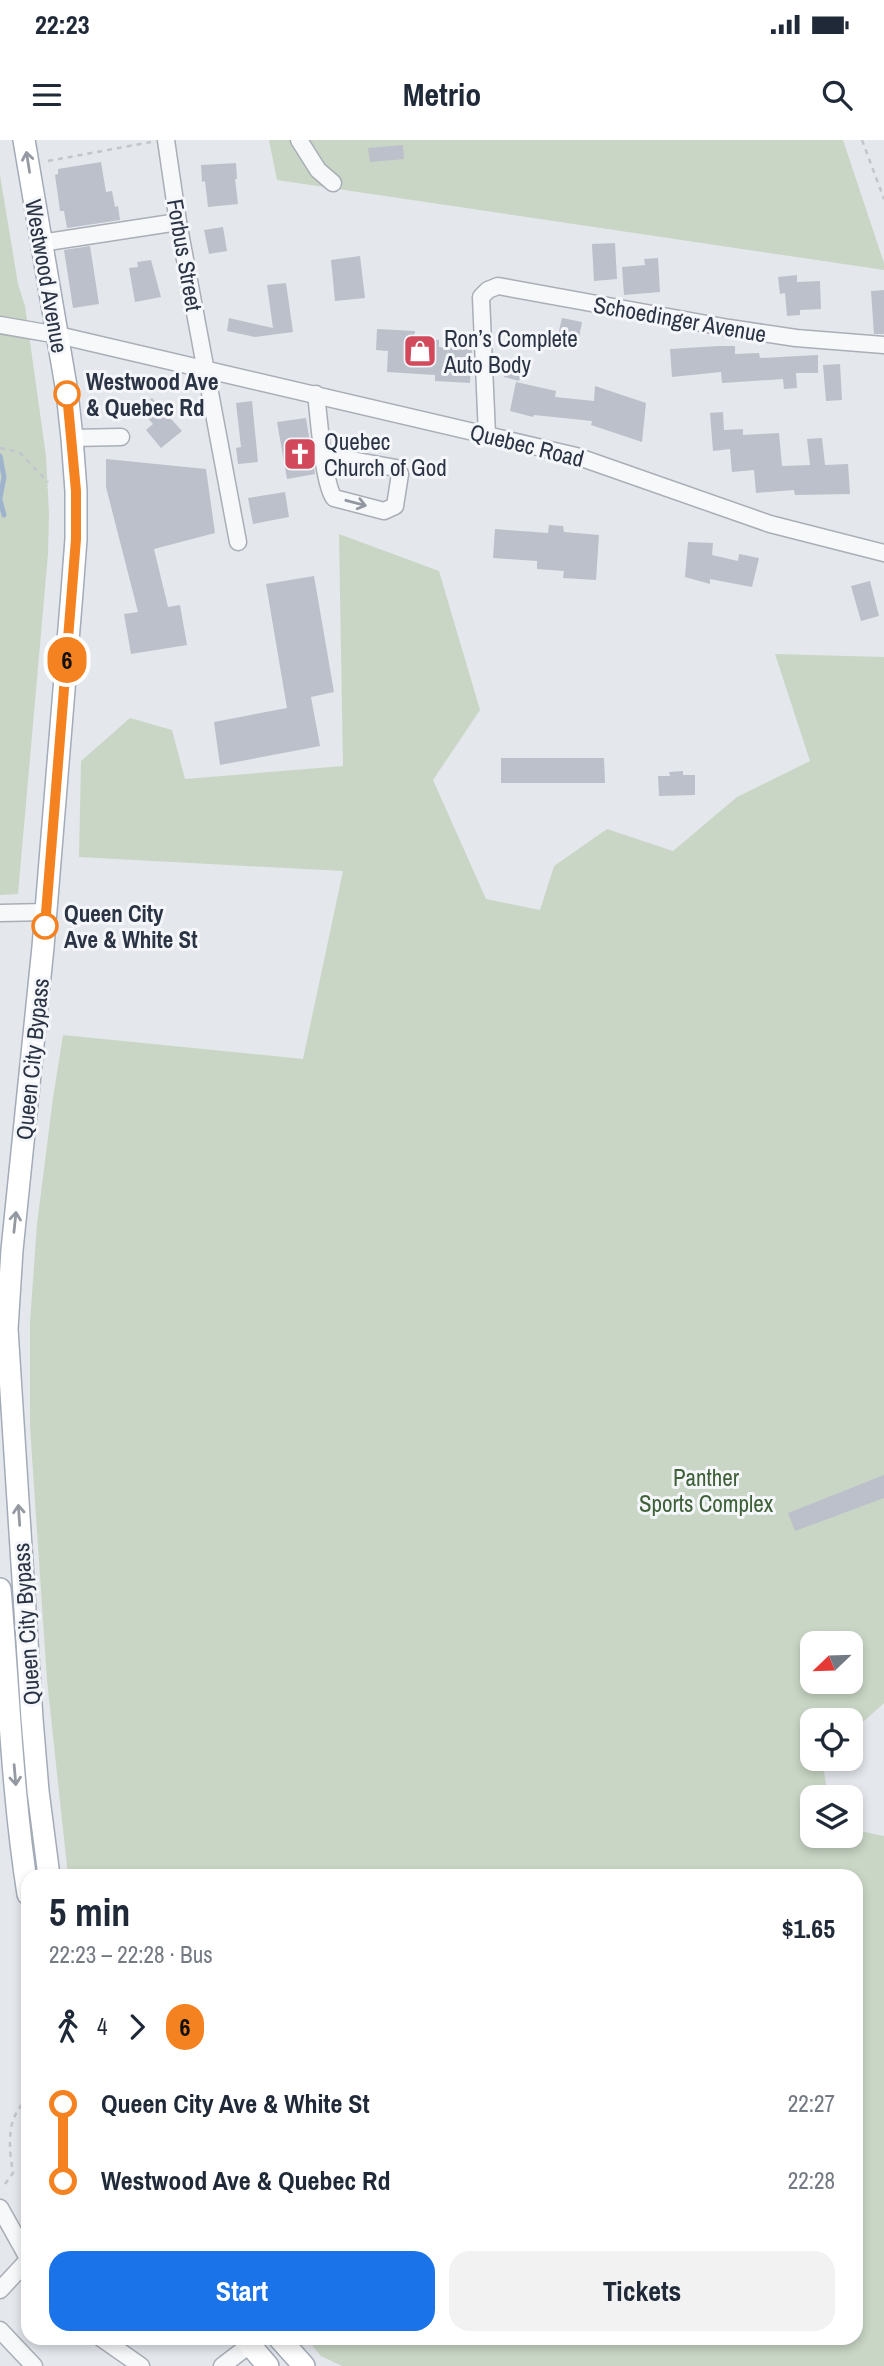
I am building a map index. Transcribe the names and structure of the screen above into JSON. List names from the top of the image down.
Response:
{
  "streets": {
    "main road": ["Westwood Avenue", "Queen City Bypass"],
    "street": ["Forbus Street", "Schoedinger Avenue", "Quebec Road"]
  },
  "crossings": [
    ["Forbus Street", "Quebec Road"],
    ["Westwood Avenue", "Quebec Road"],
    ["Westwood Avenue", "Queen City Bypass"],
    ["Schoedinger Avenue", "Quebec Road"]
  ],
  "parks": ["Panther Sports Complex"],
  "places": {
    "shop": ["Ron’s Complete Auto Body"],
    "other": ["Westwood Ave & Quebec Rd", "Queen City Ave & White St"],
    "church": ["Quebec Church of God"]
  },
  "lines": ["bus line 6"],
  "north": "bottom left",
  "page": {
    "status": "22:23",
    "header": "Metrio",
    "on_map": "6",
    "heading": ["5 min", "22:23 – 22:28 · Bus", "$1.65"],
    "legs": ["4", "6"],
    "list": [
      {
        "name": "Queen City Ave & White St",
        "value": "22:27"
      },
      {
        "name": "Westwood Ave & Quebec Rd",
        "value": "22:28"
      }
    ],
    "buttons": ["Start", "Tickets"]
  }
}
